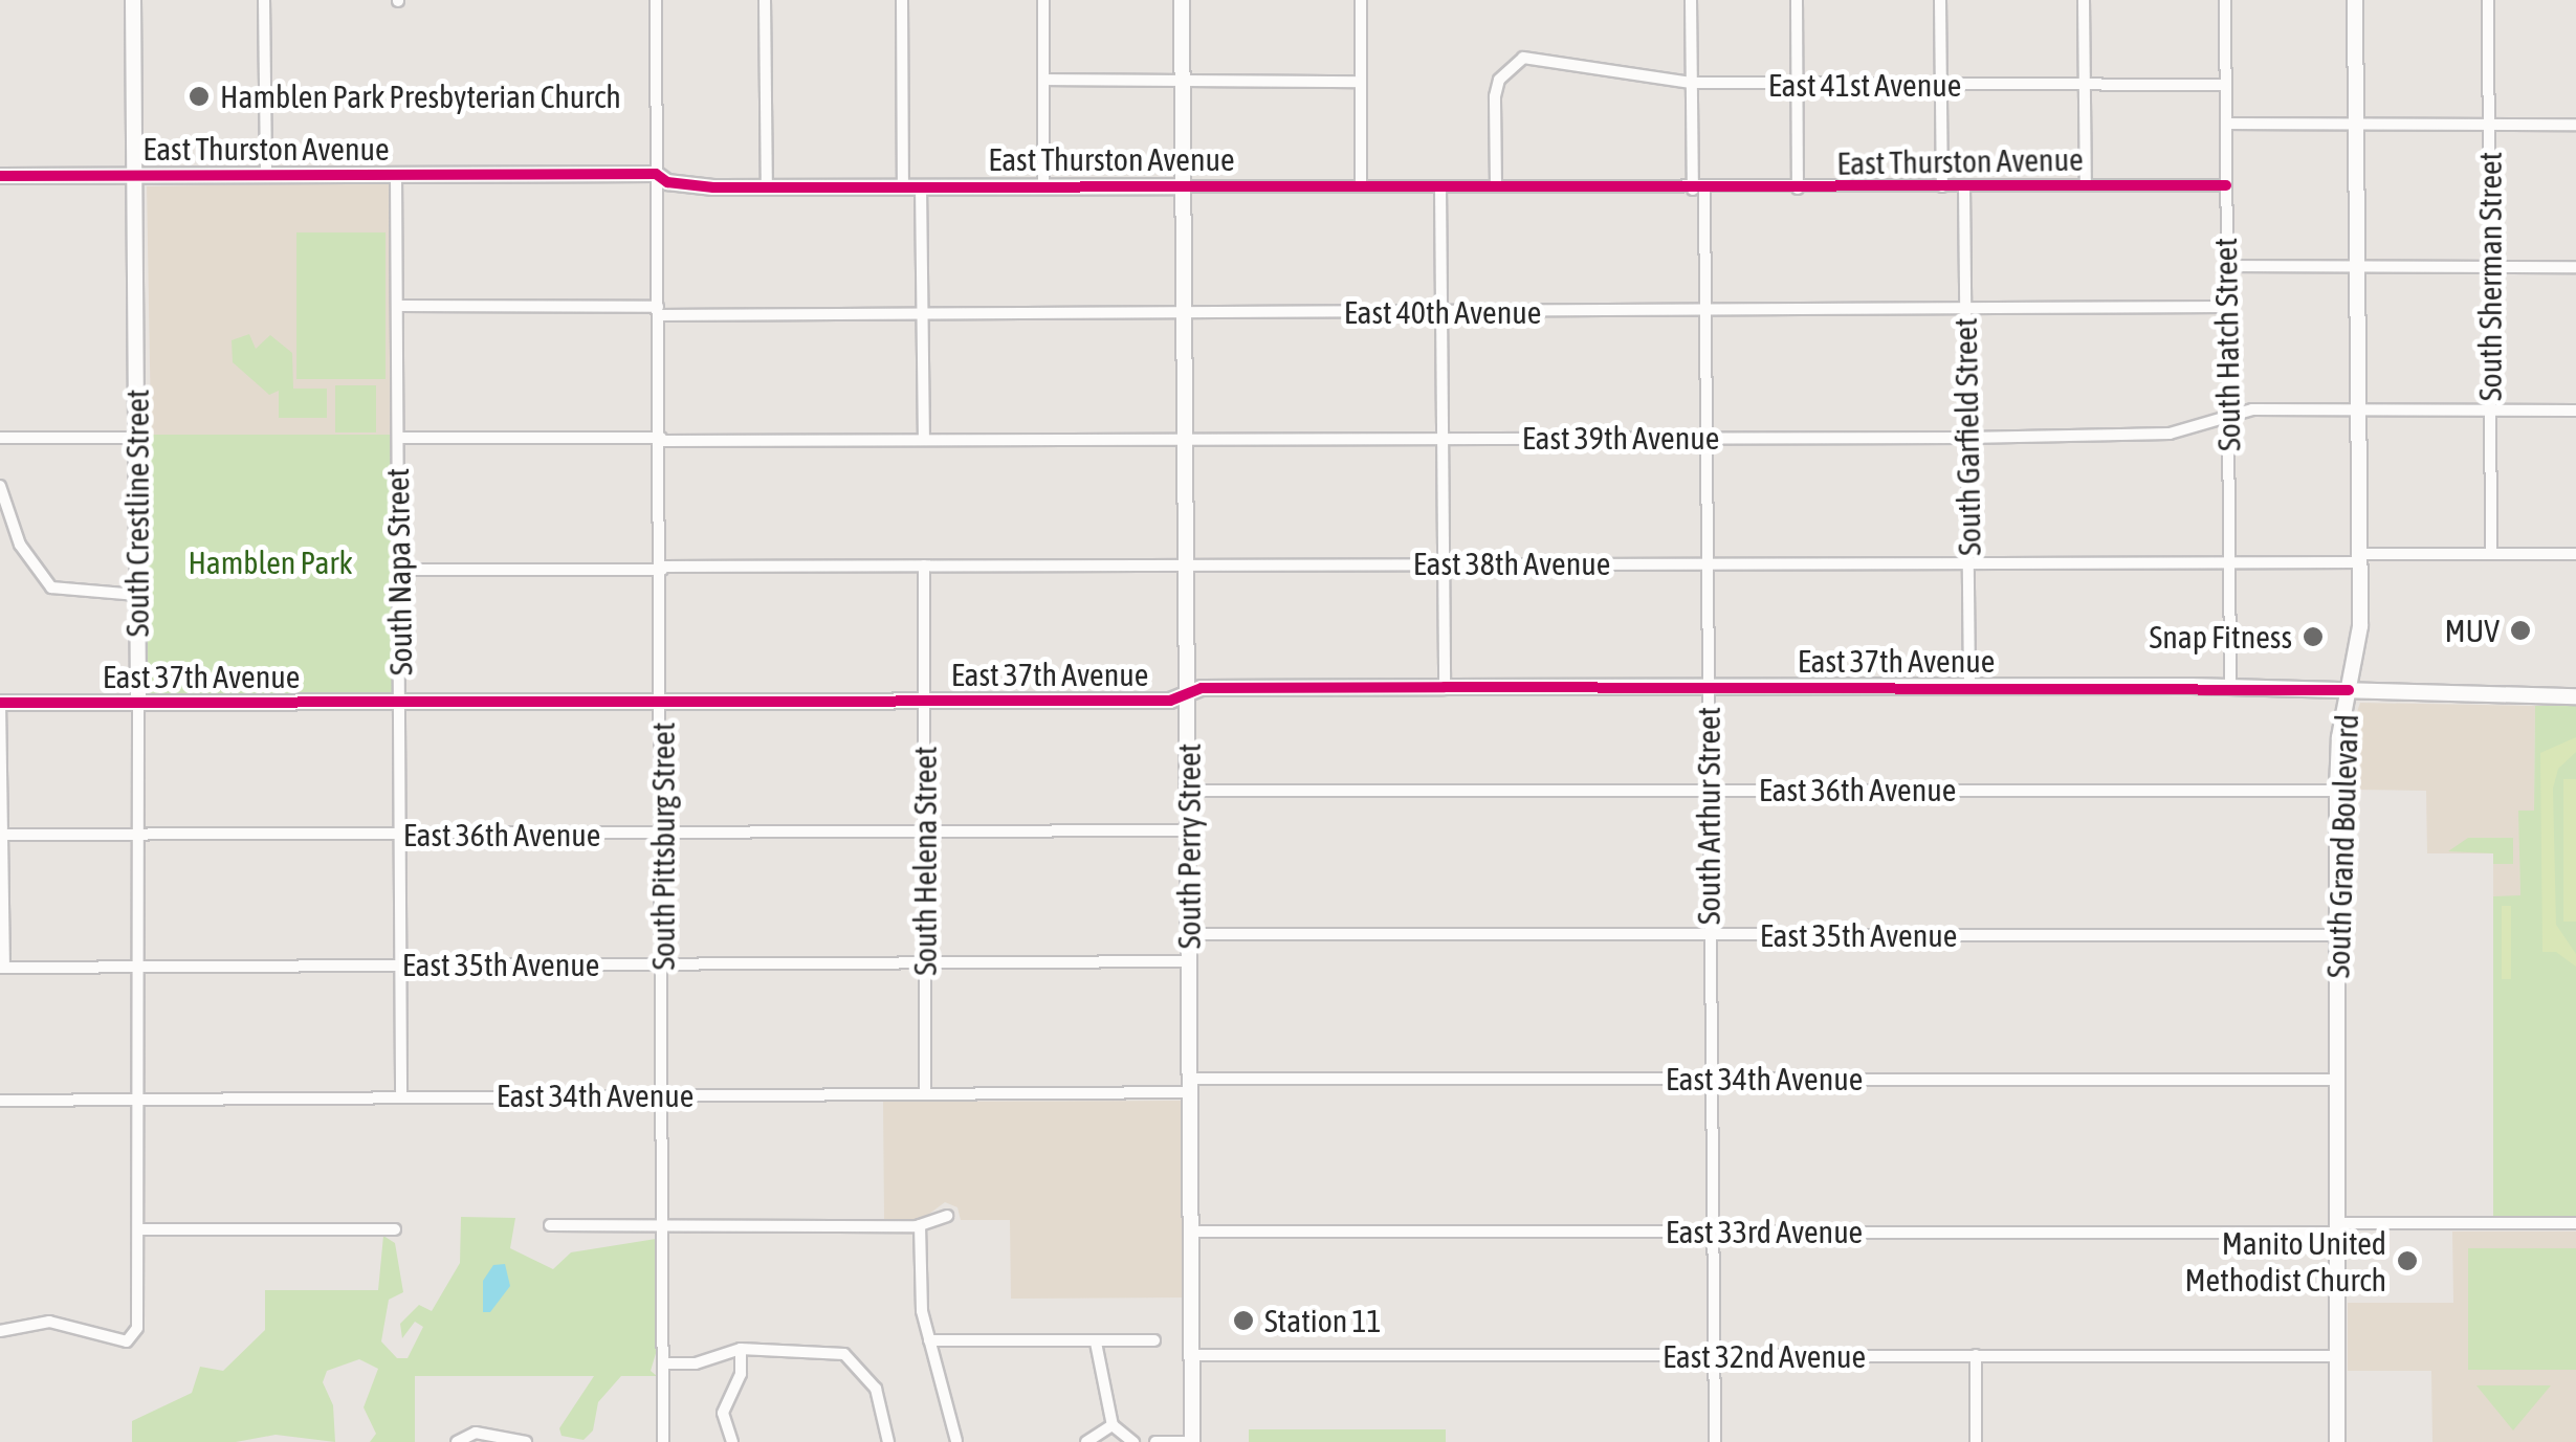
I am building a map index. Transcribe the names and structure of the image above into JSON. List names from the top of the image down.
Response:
{
  "streets": {
    "street": [
      "East 41st Avenue",
      "East Thurston Avenue",
      "South Sherman Street",
      "East 40th Avenue",
      "South Hatch Street",
      "South Garfield Street",
      "East 39th Avenue",
      "South Crestline Street",
      "East 38th Avenue",
      "South Napa Street",
      "East 37th Avenue",
      "East 36th Avenue",
      "South Arthur Street",
      "South Pittsburg Street",
      "South Perry Street",
      "South Grand Boulevard",
      "South Helena Street",
      "East 35th Avenue",
      "East 34th Avenue",
      "East 33rd Avenue",
      "East 32nd Avenue"
    ]
  },
  "crossings": [
    ["East 41st Avenue", "East Thurston Avenue"],
    ["East 41st Avenue", "South Hatch Street"],
    ["East 41st Avenue", "South Arthur Street"],
    ["East Thurston Avenue", "South Hatch Street"],
    ["East Thurston Avenue", "South Garfield Street"],
    ["East Thurston Avenue", "South Crestline Street"],
    ["East Thurston Avenue", "South Napa Street"],
    ["East Thurston Avenue", "South Arthur Street"],
    ["East Thurston Avenue", "South Pittsburg Street"],
    ["East Thurston Avenue", "South Perry Street"],
    ["South Sherman Street", "East 39th Avenue"],
    ["South Sherman Street", "East 38th Avenue"],
    ["East 40th Avenue", "South Hatch Street"],
    ["East 40th Avenue", "South Garfield Street"],
    ["East 40th Avenue", "South Napa Street"],
    ["East 40th Avenue", "South Arthur Street"],
    ["East 40th Avenue", "South Pittsburg Street"],
    ["East 40th Avenue", "South Perry Street"],
    ["South Hatch Street", "East 39th Avenue"],
    ["South Hatch Street", "East 38th Avenue"],
    ["South Hatch Street", "East 37th Avenue"],
    ["South Garfield Street", "East 39th Avenue"],
    ["South Garfield Street", "East 38th Avenue"],
    ["South Garfield Street", "East 37th Avenue"],
    ["East 39th Avenue", "South Napa Street"],
    ["East 39th Avenue", "South Arthur Street"],
    ["East 39th Avenue", "South Pittsburg Street"],
    ["East 39th Avenue", "South Perry Street"],
    ["East 39th Avenue", "South Grand Boulevard"],
    ["South Crestline Street", "East 37th Avenue"],
    ["South Crestline Street", "East 36th Avenue"],
    ["South Crestline Street", "East 35th Avenue"],
    ["South Crestline Street", "East 34th Avenue"],
    ["East 38th Avenue", "South Napa Street"],
    ["East 38th Avenue", "South Arthur Street"],
    ["East 38th Avenue", "South Pittsburg Street"],
    ["East 38th Avenue", "South Perry Street"],
    ["East 38th Avenue", "South Grand Boulevard"],
    ["East 38th Avenue", "South Helena Street"],
    ["South Napa Street", "East 37th Avenue"],
    ["South Napa Street", "East 36th Avenue"],
    ["South Napa Street", "East 35th Avenue"],
    ["South Napa Street", "East 34th Avenue"],
    ["East 37th Avenue", "South Arthur Street"],
    ["East 37th Avenue", "South Pittsburg Street"],
    ["East 37th Avenue", "South Perry Street"],
    ["East 37th Avenue", "South Grand Boulevard"],
    ["East 37th Avenue", "South Helena Street"],
    ["East 36th Avenue", "South Arthur Street"],
    ["East 36th Avenue", "South Pittsburg Street"],
    ["East 36th Avenue", "South Perry Street"],
    ["East 36th Avenue", "South Grand Boulevard"],
    ["East 36th Avenue", "South Helena Street"],
    ["South Arthur Street", "East 35th Avenue"],
    ["South Arthur Street", "East 34th Avenue"],
    ["South Arthur Street", "East 33rd Avenue"],
    ["South Arthur Street", "East 32nd Avenue"],
    ["South Pittsburg Street", "East 35th Avenue"],
    ["South Pittsburg Street", "East 34th Avenue"],
    ["South Perry Street", "East 35th Avenue"],
    ["South Perry Street", "East 34th Avenue"],
    ["South Perry Street", "East 33rd Avenue"],
    ["South Perry Street", "East 32nd Avenue"],
    ["South Grand Boulevard", "East 35th Avenue"],
    ["South Grand Boulevard", "East 34th Avenue"],
    ["South Grand Boulevard", "East 33rd Avenue"],
    ["South Grand Boulevard", "East 32nd Avenue"],
    ["South Helena Street", "East 35th Avenue"],
    ["South Helena Street", "East 34th Avenue"]
  ],
  "parks": ["Hamblen Park"],
  "places": [
    "Hamblen Park Presbyterian Church",
    "MUV",
    "Snap Fitness",
    "Manito United Methodist Church",
    "Station 11"
  ]
}
